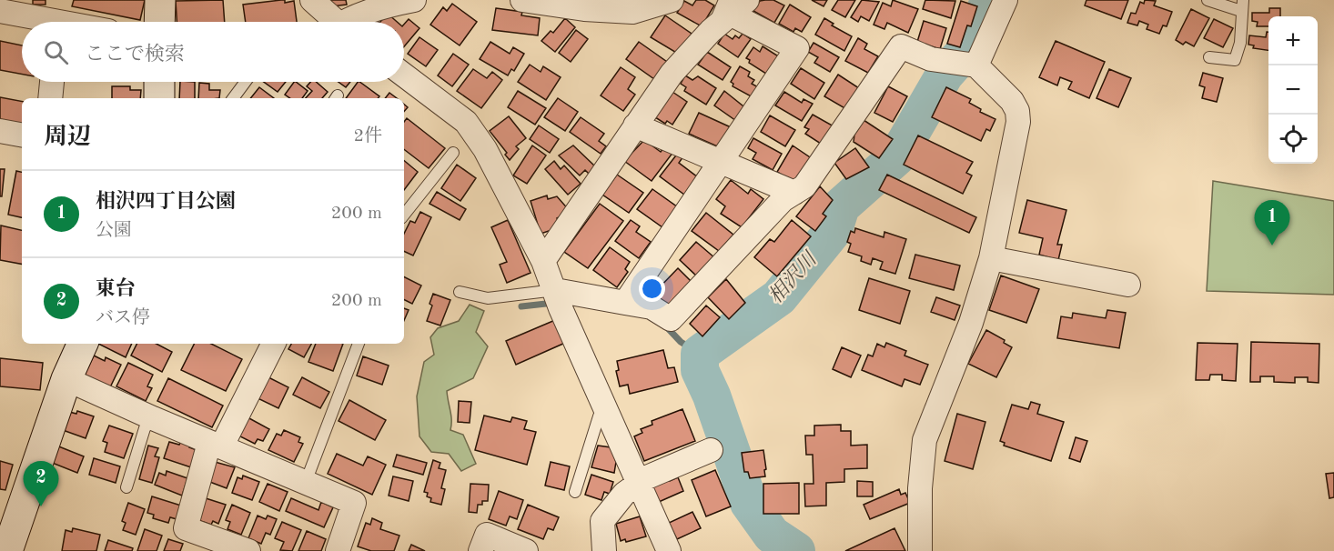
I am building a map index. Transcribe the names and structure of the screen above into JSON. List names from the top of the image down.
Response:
{
  "water": ["相沢川"],
  "page": {
    "map_buttons": ["+", "−"],
    "search": "ここで検索",
    "heading": ["周辺", "2件"],
    "list": [
      {
        "mark": "1",
        "name": "相沢四丁目公園",
        "note": "公園",
        "value": "200 m"
      },
      {
        "mark": "2",
        "name": "東台",
        "note": "バス停",
        "value": "200 m"
      }
    ],
    "pins": ["1", "2"]
  }
}
